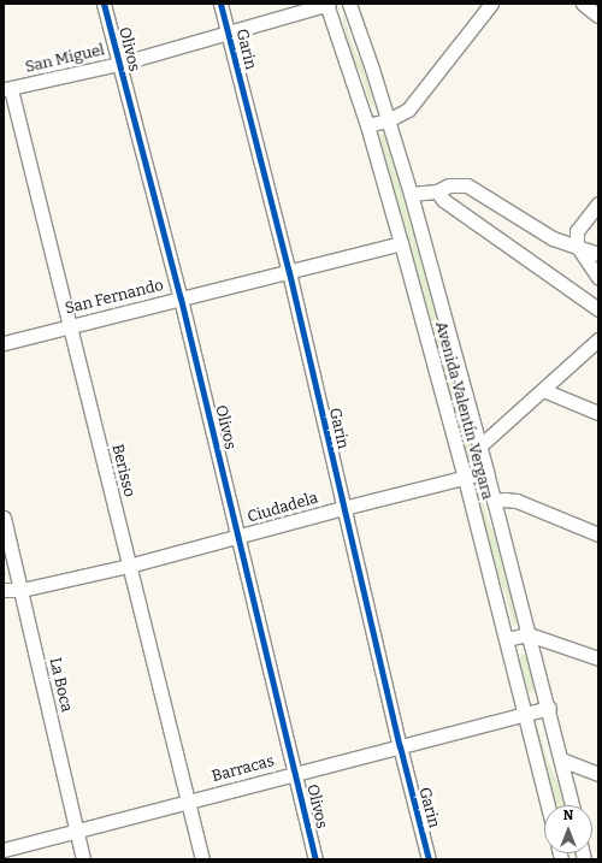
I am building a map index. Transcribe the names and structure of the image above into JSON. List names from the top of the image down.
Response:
{
  "streets": {
    "street": [
      "Olivos",
      "Garin",
      "San Miguel",
      "San Fernando",
      "Avenida Valentín Vergara",
      "Berisso",
      "Ciudadela",
      "La Boca",
      "Barracas"
    ]
  },
  "crossings": [
    ["Olivos", "San Miguel"],
    ["Olivos", "San Fernando"],
    ["Olivos", "Ciudadela"],
    ["Olivos", "Barracas"],
    ["Garin", "San Miguel"],
    ["Garin", "San Fernando"],
    ["Garin", "Ciudadela"],
    ["Garin", "Barracas"],
    ["San Miguel", "Avenida Valentín Vergara"],
    ["San Miguel", "Berisso"],
    ["San Fernando", "Avenida Valentín Vergara"],
    ["San Fernando", "Berisso"],
    ["Avenida Valentín Vergara", "Ciudadela"],
    ["Avenida Valentín Vergara", "Barracas"],
    ["Berisso", "Ciudadela"],
    ["Berisso", "Barracas"],
    ["Ciudadela", "La Boca"],
    ["La Boca", "Barracas"]
  ],
  "north": "top"
}
